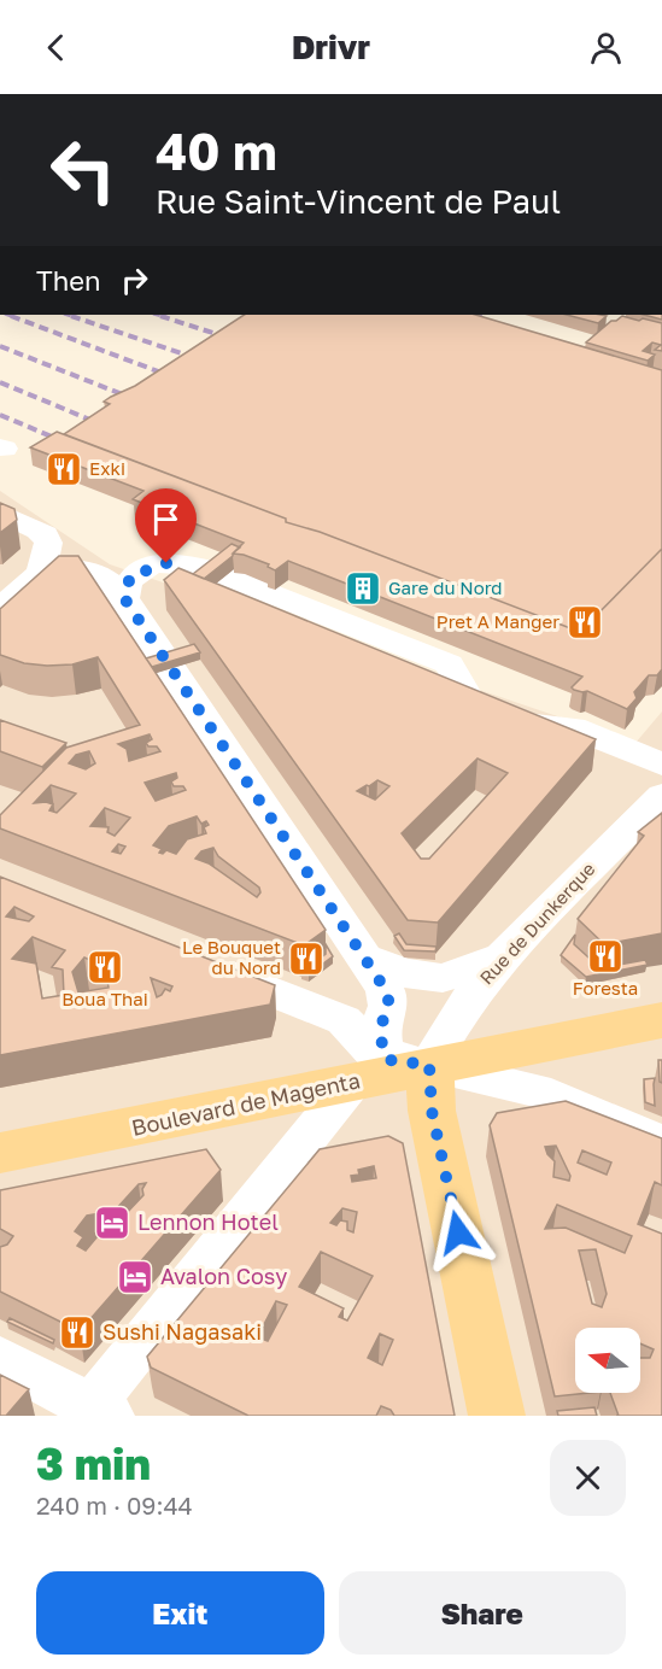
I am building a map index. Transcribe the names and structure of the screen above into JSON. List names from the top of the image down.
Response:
{
  "streets": {
    "main road": ["Boulevard de Magenta"],
    "street": ["Rue de Dunkerque"]
  },
  "crossings": [
    ["Rue de Dunkerque", "Boulevard de Magenta"]
  ],
  "places": {
    "restaurant": [
      "Exki",
      "Pret A Manger",
      "Foresta",
      "Le Bouquet du Nord",
      "Boua Thai",
      "Sushi Nagasaki"
    ],
    "building": ["Gare du Nord"],
    "hotel": ["Lennon Hotel", "Avalon Cosy"]
  },
  "north": "left",
  "page": {
    "header": "Drivr",
    "turn": ["40 m", "Rue Saint-Vincent de Paul"],
    "then": "Then",
    "heading": ["3 min", "240 m · 09:44"],
    "buttons": ["Exit", "Share"]
  }
}
